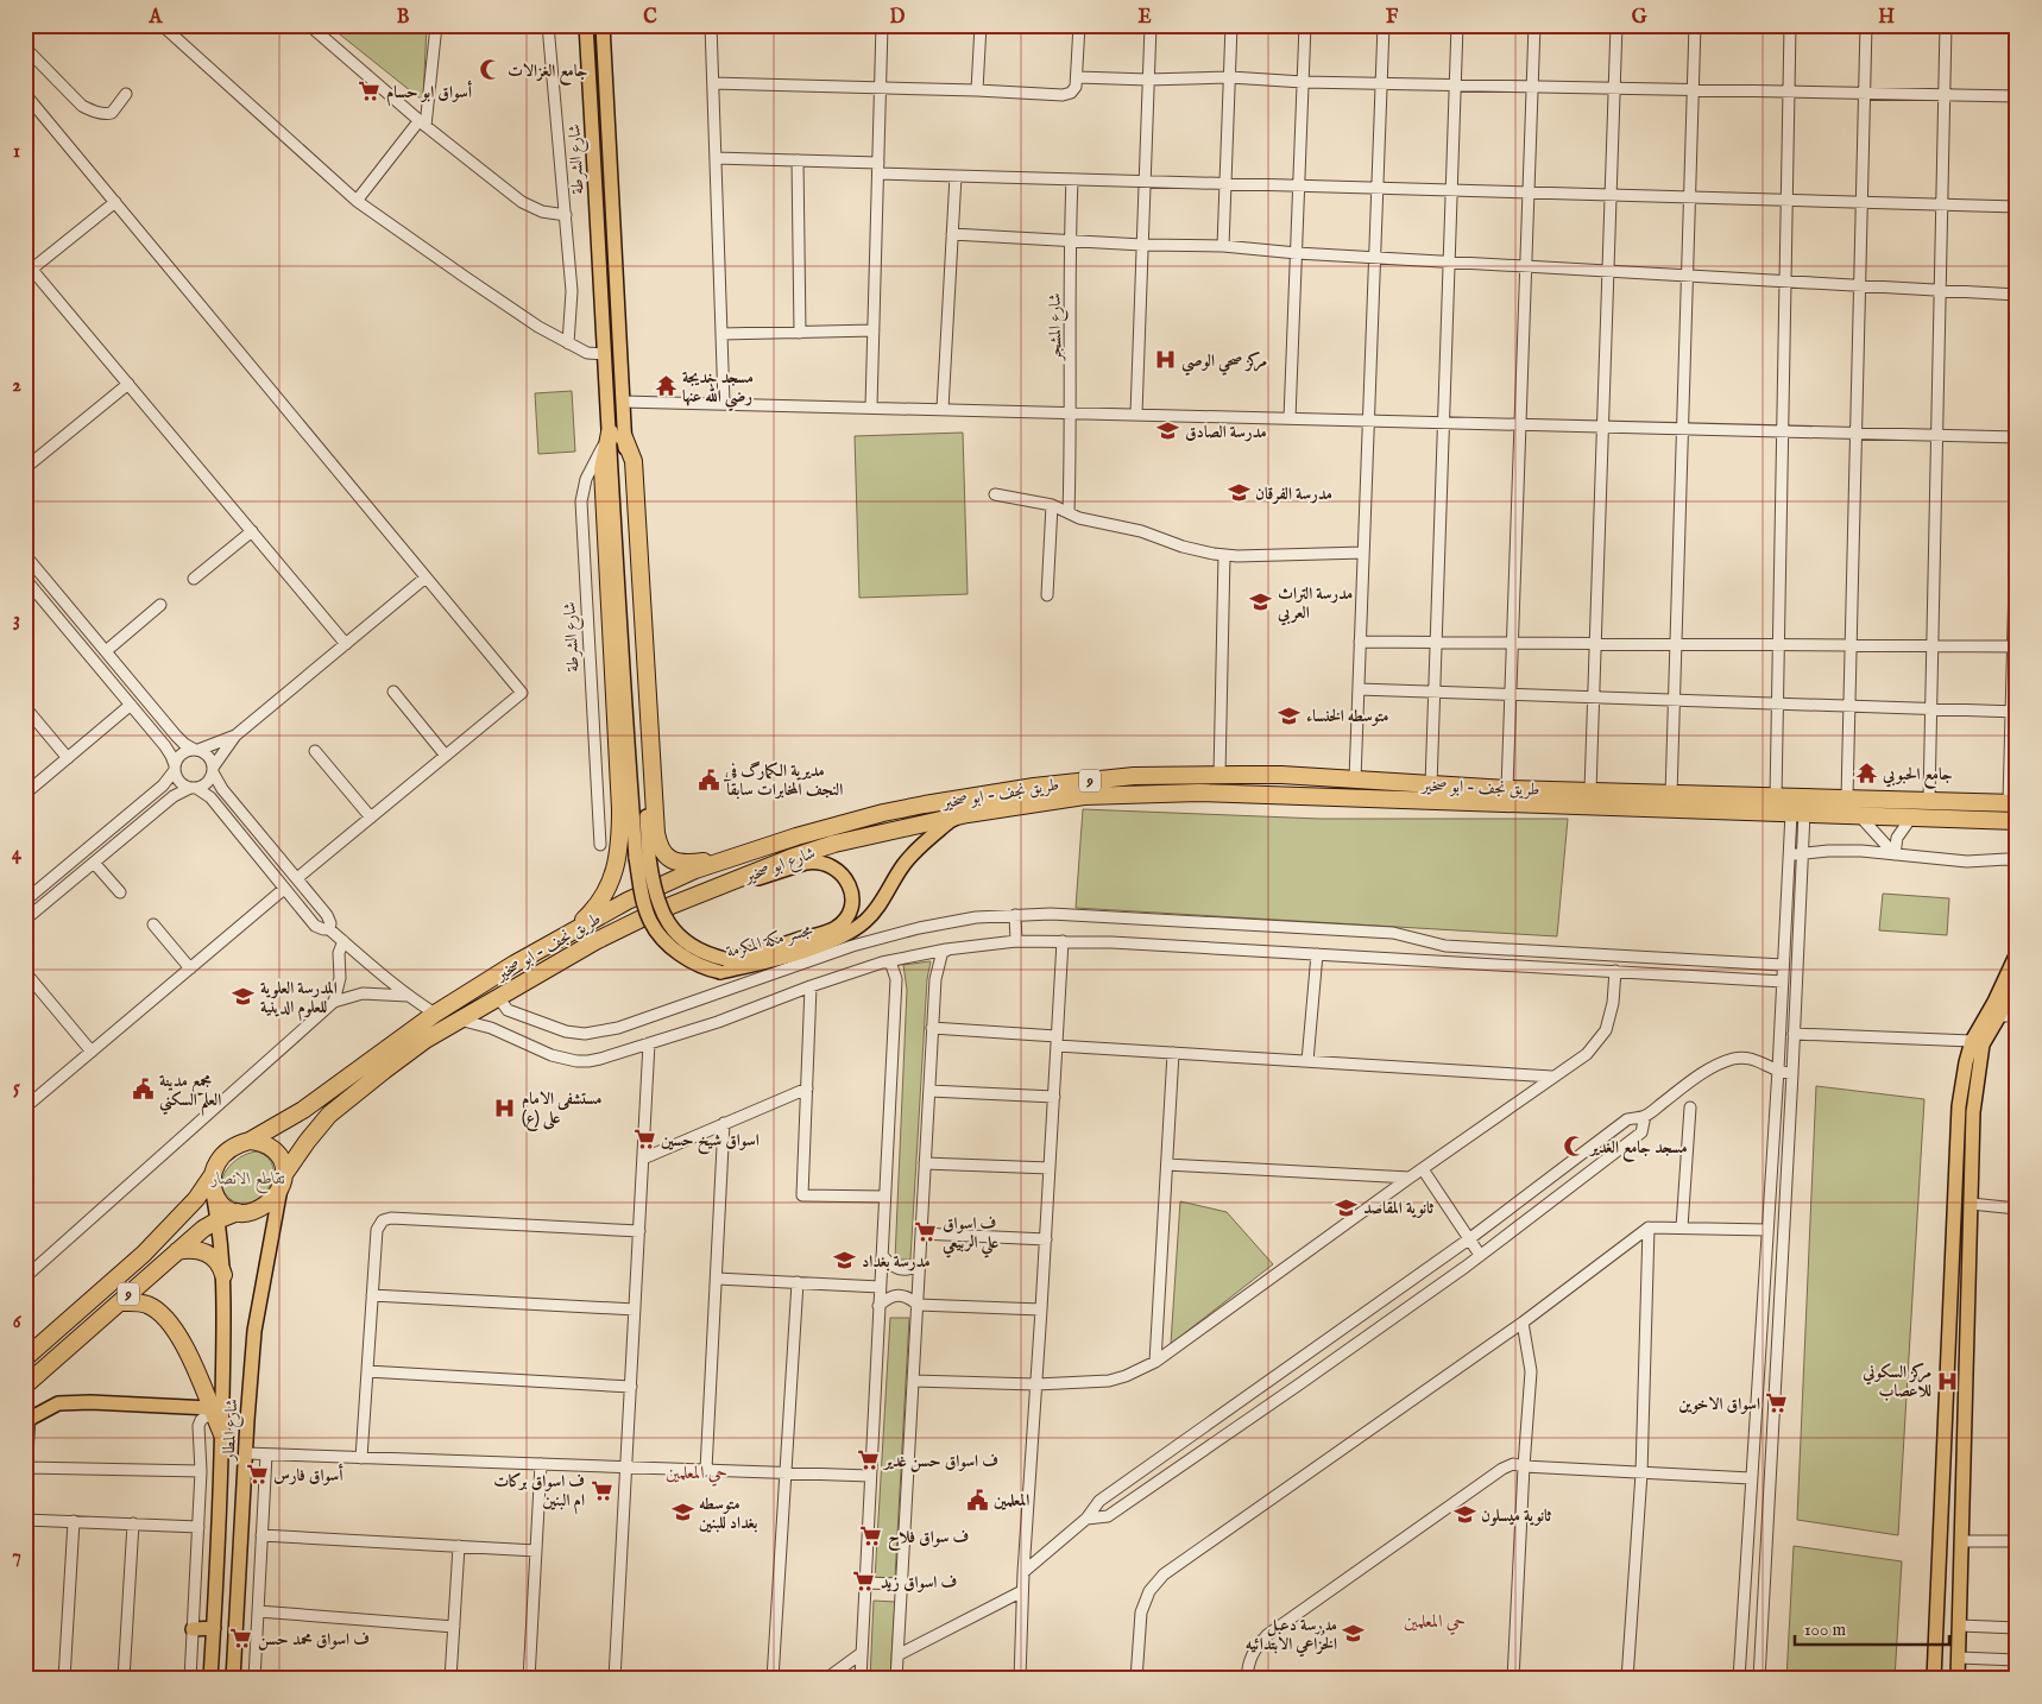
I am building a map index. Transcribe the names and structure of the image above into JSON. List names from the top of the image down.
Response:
{
  "streets": {
    "highway": ["9", "طريق نجف - ابو صخير", "شارع ابو صخير"],
    "main road": ["شارع الشرطة", "مجسر مكة المكرمة", "شارع المطار"],
    "street": ["شارع المشجر"]
  },
  "crossings": [
    ["شارع الشرطة", "مجسر مكة المكرمة"],
    ["9", "طريق نجف - ابو صخير"],
    ["9", "شارع ابو صخير"],
    ["9", "شارع المطار"],
    ["طريق نجف - ابو صخير", "شارع ابو صخير"],
    ["طريق نجف - ابو صخير", "شارع المطار"],
    ["شارع ابو صخير", "مجسر مكة المكرمة"]
  ],
  "districts": ["حي المعلمين", "حي المعلمین"],
  "parks": ["تقاطع الانصار"],
  "places": {
    "mosque": ["جامع الغزالات", "مسجد جامع الغدير"],
    "supermarket": [
      "أسواق ابو حسام",
      "اسواق شيخ حسين",
      "ف اسواق علي الربيعي",
      "اسواق الاخوين",
      "ف اسواق حسن غدير",
      "أسواق فارس",
      "ف اسواق بركات ام البنين",
      "ف سواق فلاح",
      "ف اسواق زيد",
      "ف اسواق محمد حسن"
    ],
    "hospital": ["مركز صحي الوصي", "مستشفی الامام علی (ع)", "مركز السكوني للاعصاب"],
    "temple": ["مسجد خديجة رضي الله عنها", "جامع الحبوبي"],
    "school or university": [
      "مدرسة الصادق",
      "مدرسة الفرقان",
      "مدرسة التراث العربي",
      "متوسطه الخنساء",
      "المدرسة العلوية للعلوم الدينية",
      "ثانوية المقاصد",
      "مدرسة بغداد",
      "متوسطه بغداد للبنين",
      "ثانوية ميسلون",
      "مدرسة دعبل الخُزاعي الابتدائيه"
    ],
    "public building": ["مديرية الكمارگ في النجف المخابرات سابقآ", "مجمع مدينة العلم السكني", "المعلمين"]
  },
  "scale_bar": "100 m",
  "grid": {
    "columns": [
      "A",
      "B",
      "C",
      "D",
      "E",
      "F",
      "G",
      "H"
    ],
    "rows": [
      "1",
      "2",
      "3",
      "4",
      "5",
      "6",
      "7"
    ]
  }
}
